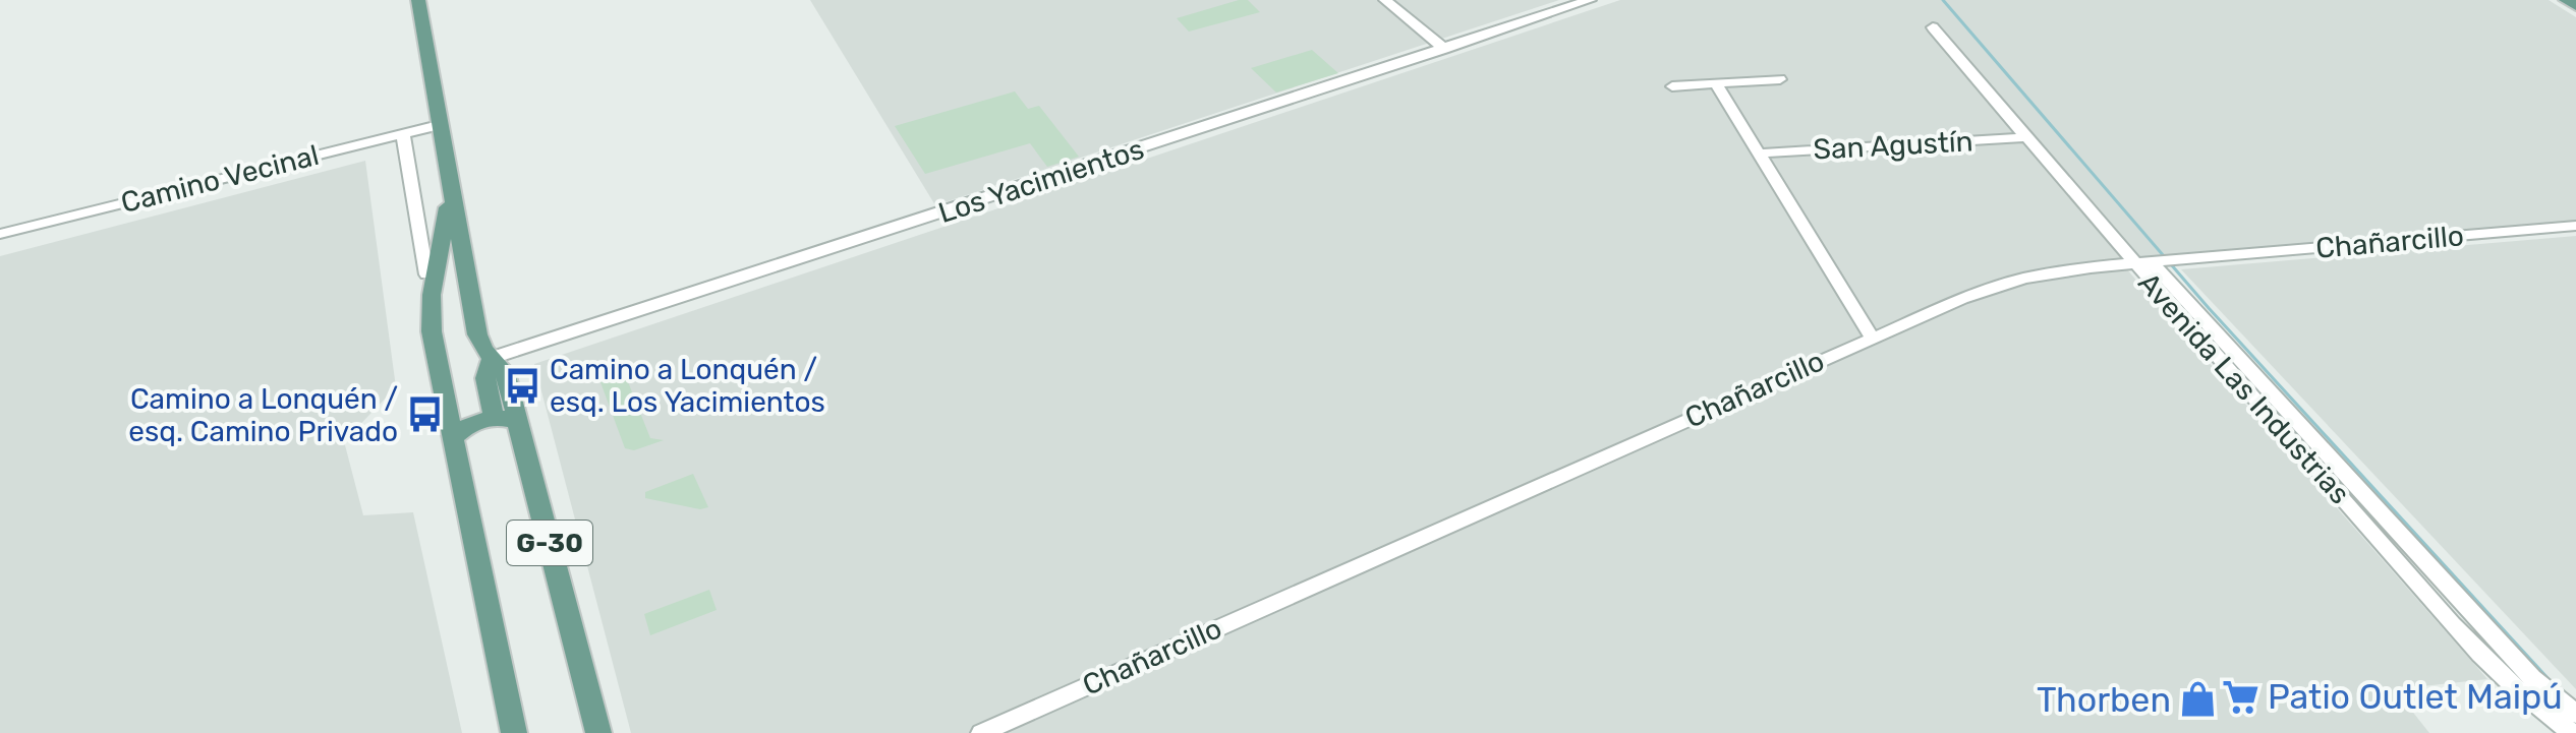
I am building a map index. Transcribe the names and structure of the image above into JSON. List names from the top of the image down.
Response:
{
  "streets": {
    "main road": ["G-30"],
    "street": [
      "San Agustín",
      "Camino Vecinal",
      "Los Yacimientos",
      "Chañarcillo",
      "Avenida Las Industrias"
    ]
  },
  "crossings": [
    ["San Agustín", "Avenida Las Industrias"],
    ["Camino Vecinal", "G-30"],
    ["Los Yacimientos", "G-30"],
    ["Chañarcillo", "Avenida Las Industrias"]
  ],
  "places": {
    "bus stop": ["Camino a Lonquén / esq. Los Yacimientos", "Camino a Lonquén / esq. Camino Privado"],
    "supermarket": ["Patio Outlet Maipú"],
    "shop": ["Thorben"]
  }
}
